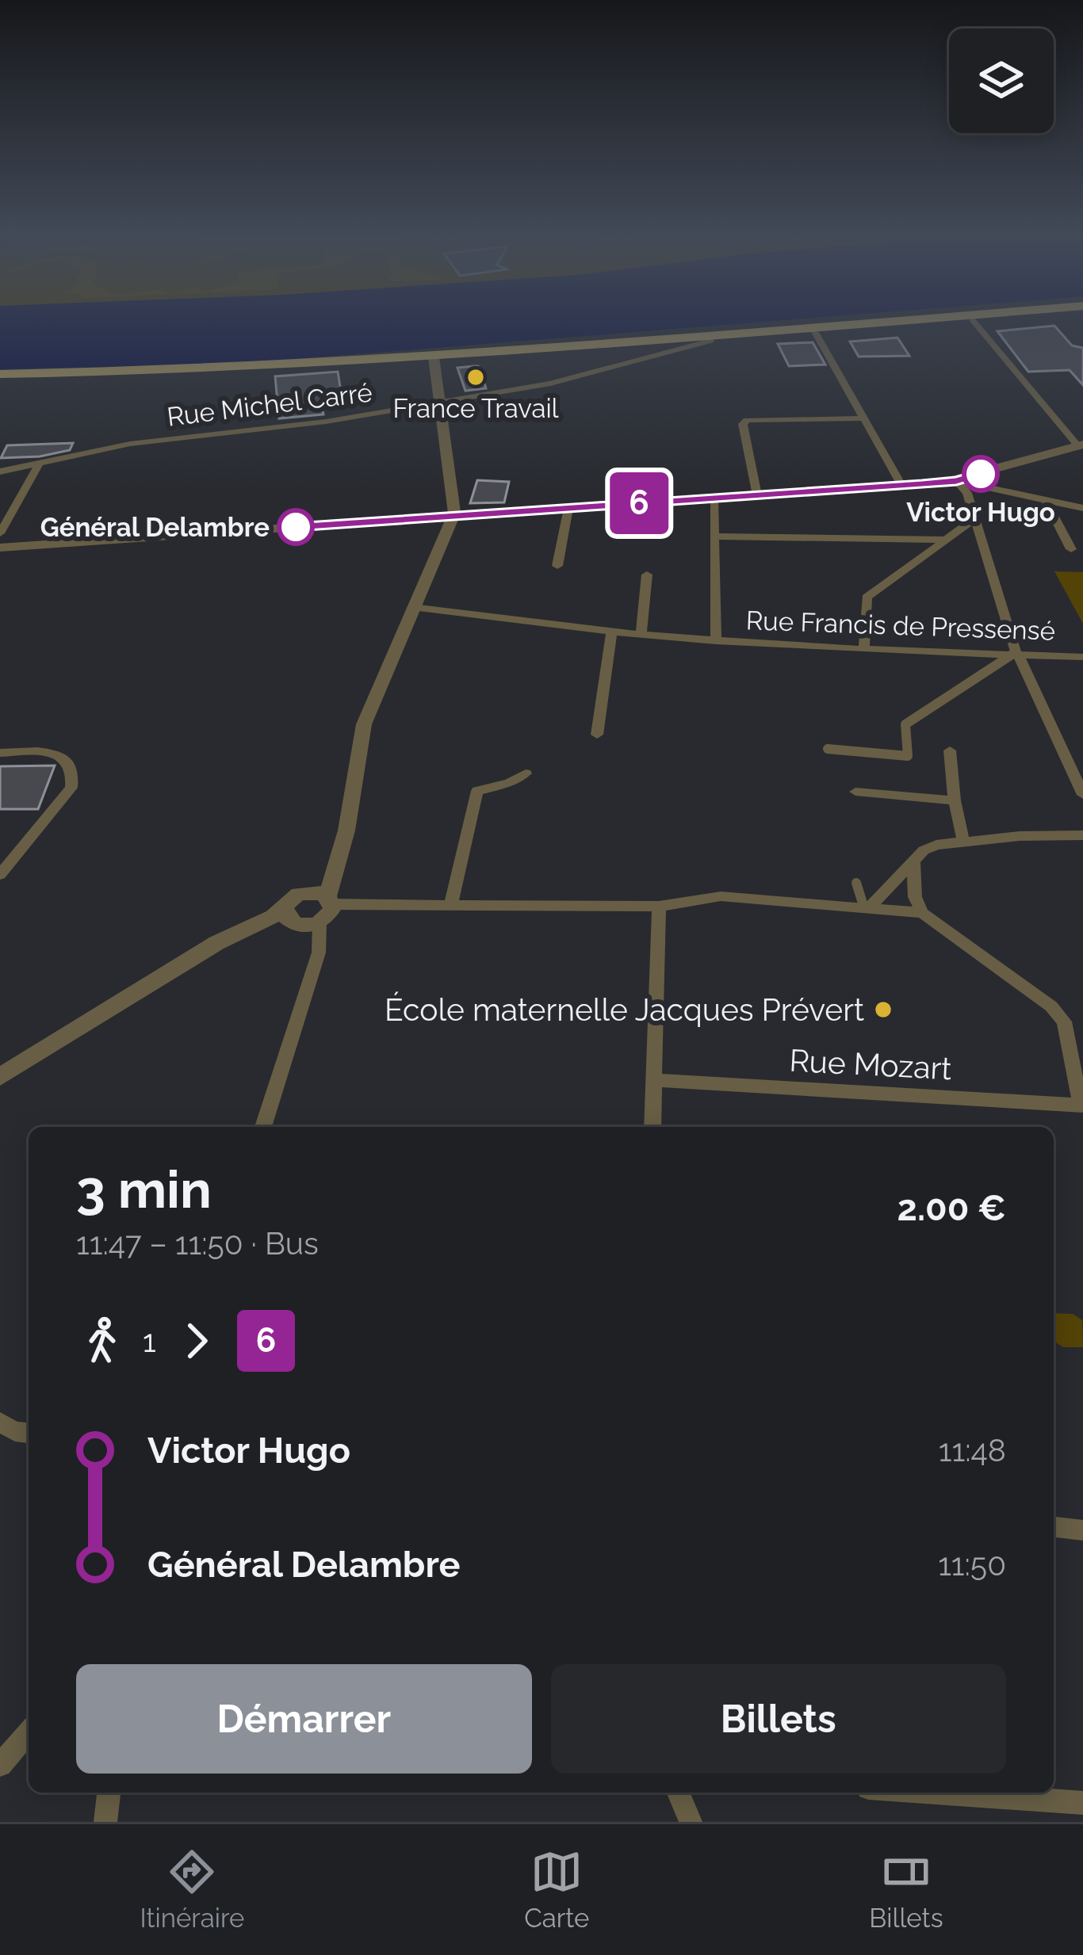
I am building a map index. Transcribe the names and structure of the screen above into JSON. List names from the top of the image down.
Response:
{
  "streets": {
    "street": ["Rue Michel Carré", "Rue Francis de Pressensé", "Rue Mozart"]
  },
  "places": [
    "France Travail",
    "Victor Hugo",
    "Général Delambre",
    "École maternelle Jacques Prévert"
  ],
  "lines": ["bus line 6"],
  "page": {
    "on_map": "6",
    "heading": ["3 min", "11:47 – 11:50 · Bus", "2.00 €"],
    "legs": ["1", "6"],
    "list": [
      {
        "name": "Victor Hugo",
        "value": "11:48"
      },
      {
        "name": "Général Delambre",
        "value": "11:50"
      }
    ],
    "buttons": ["Démarrer", "Billets"],
    "tabs": ["Itinéraire", "Carte", "Billets"]
  }
}
